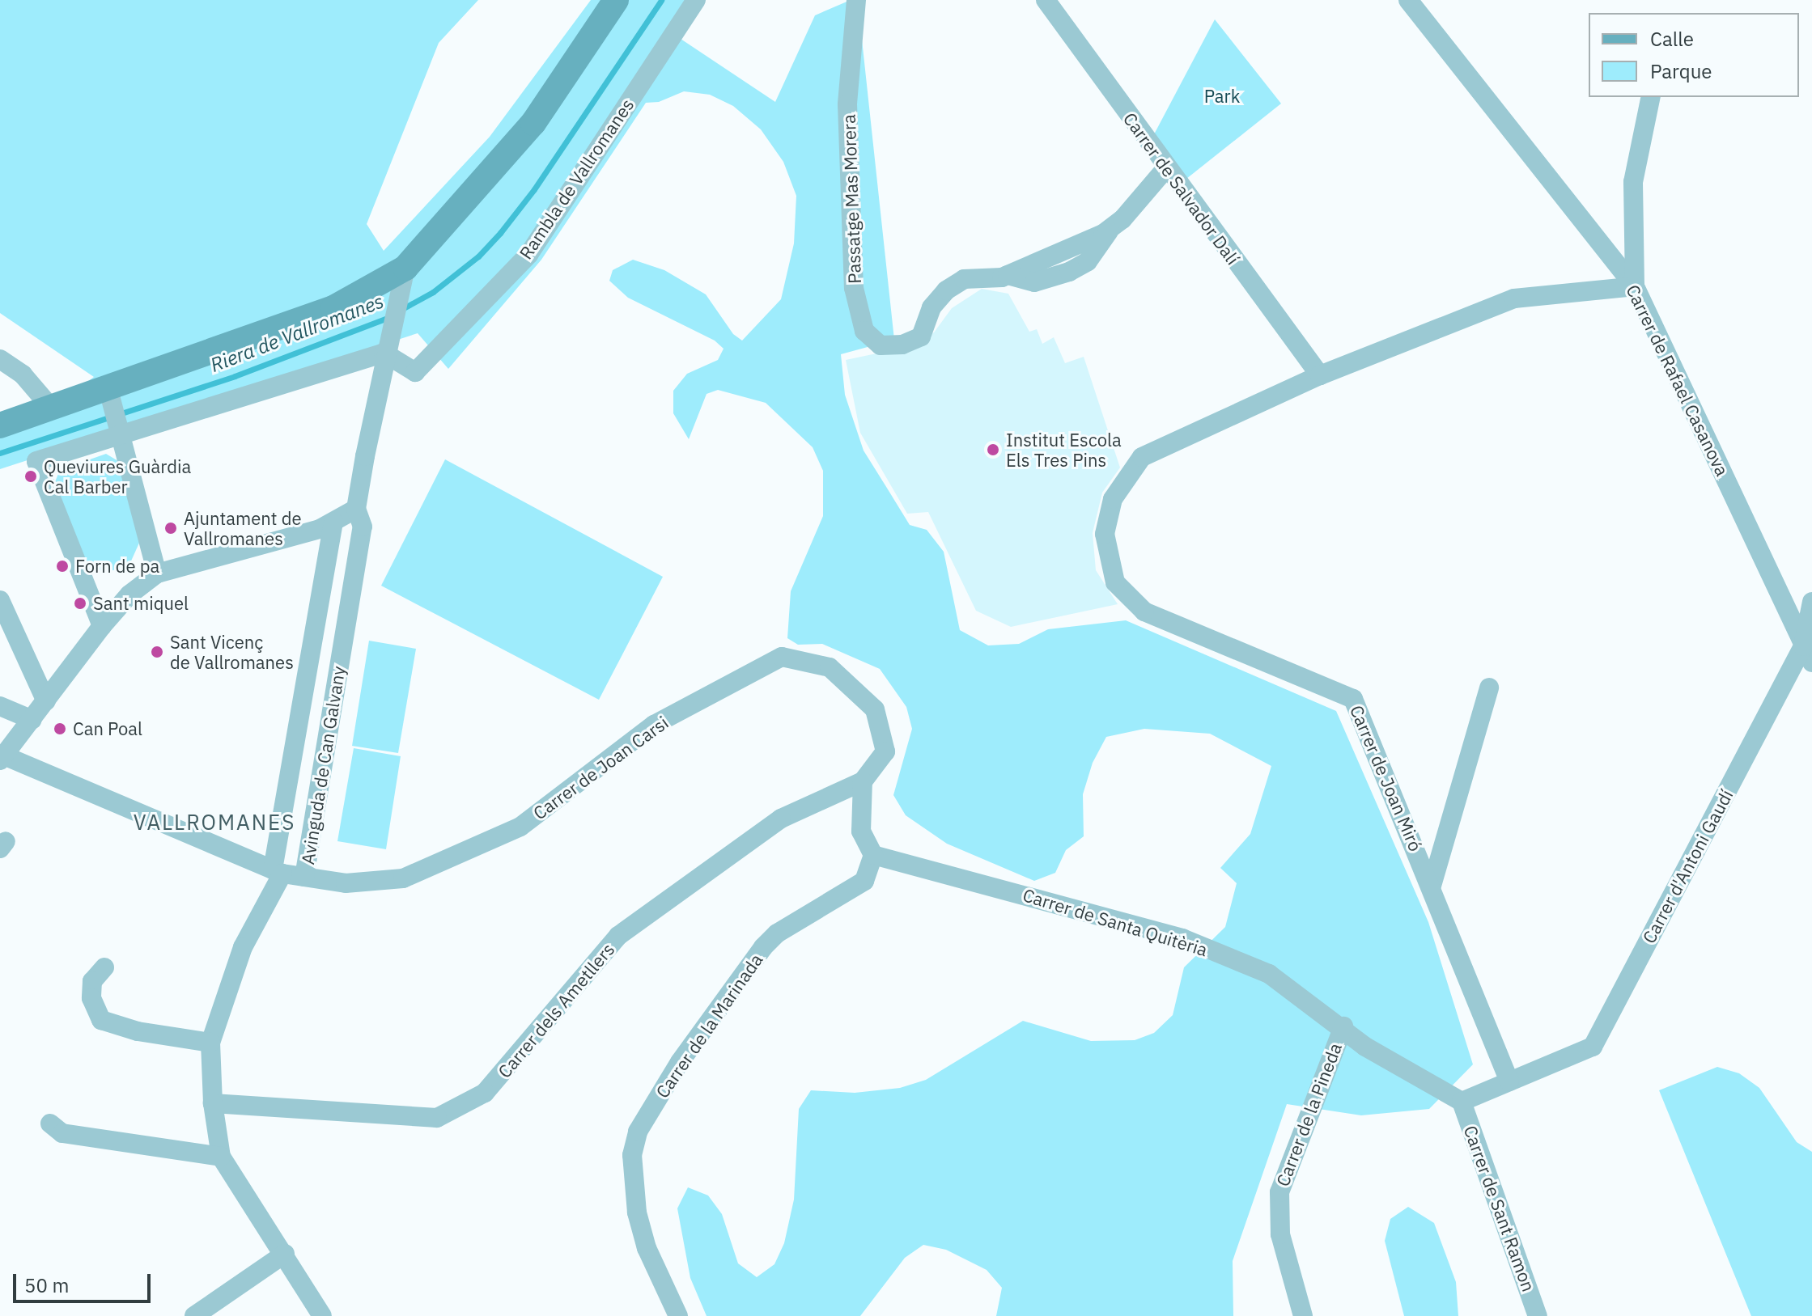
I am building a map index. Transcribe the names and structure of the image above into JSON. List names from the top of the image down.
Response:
{
  "streets": {
    "street": [
      "Rambla de Vallromanes",
      "Carrer de Salvador Dalí",
      "Passatge Mas Morera",
      "Carrer de Rafael Casanova",
      "Avinguda de Can Galvany",
      "Carrer de Joan Carsi",
      "Carrer de Joan Miró",
      "Carrer d'Antoni Gaudí",
      "Carrer de Santa Quitèria",
      "Carrer dels Ametllers",
      "Carrer de la Marinada",
      "Carrer de la Pineda",
      "Carrer de Sant Ramon"
    ]
  },
  "crossings": [
    ["Rambla de Vallromanes", "Avinguda de Can Galvany"],
    ["Carrer de Salvador Dalí", "Passatge Mas Morera"],
    ["Carrer de Salvador Dalí", "Carrer de Joan Miró"],
    ["Carrer de Rafael Casanova", "Carrer d'Antoni Gaudí"],
    ["Avinguda de Can Galvany", "Carrer de Joan Carsi"],
    ["Avinguda de Can Galvany", "Carrer dels Ametllers"],
    ["Carrer de Joan Carsi", "Carrer dels Ametllers"],
    ["Carrer de Joan Miró", "Carrer d'Antoni Gaudí"],
    ["Carrer de Santa Quitèria", "Carrer de la Marinada"],
    ["Carrer de Santa Quitèria", "Carrer de la Pineda"],
    ["Carrer de Santa Quitèria", "Carrer de Sant Ramon"]
  ],
  "districts": ["VALLROMANES"],
  "water": ["Riera de Vallromanes"],
  "parks": ["Park"],
  "places": [
    "Institut Escola Els Tres Pins",
    "Queviures Guàrdia Cal Barber",
    "Ajuntament de Vallromanes",
    "Forn de pa",
    "Sant miquel",
    "Sant Vicenç de Vallromanes",
    "Can Poal"
  ],
  "legend": ["Calle", "Parque"],
  "scale_bar": "50 m"
}
